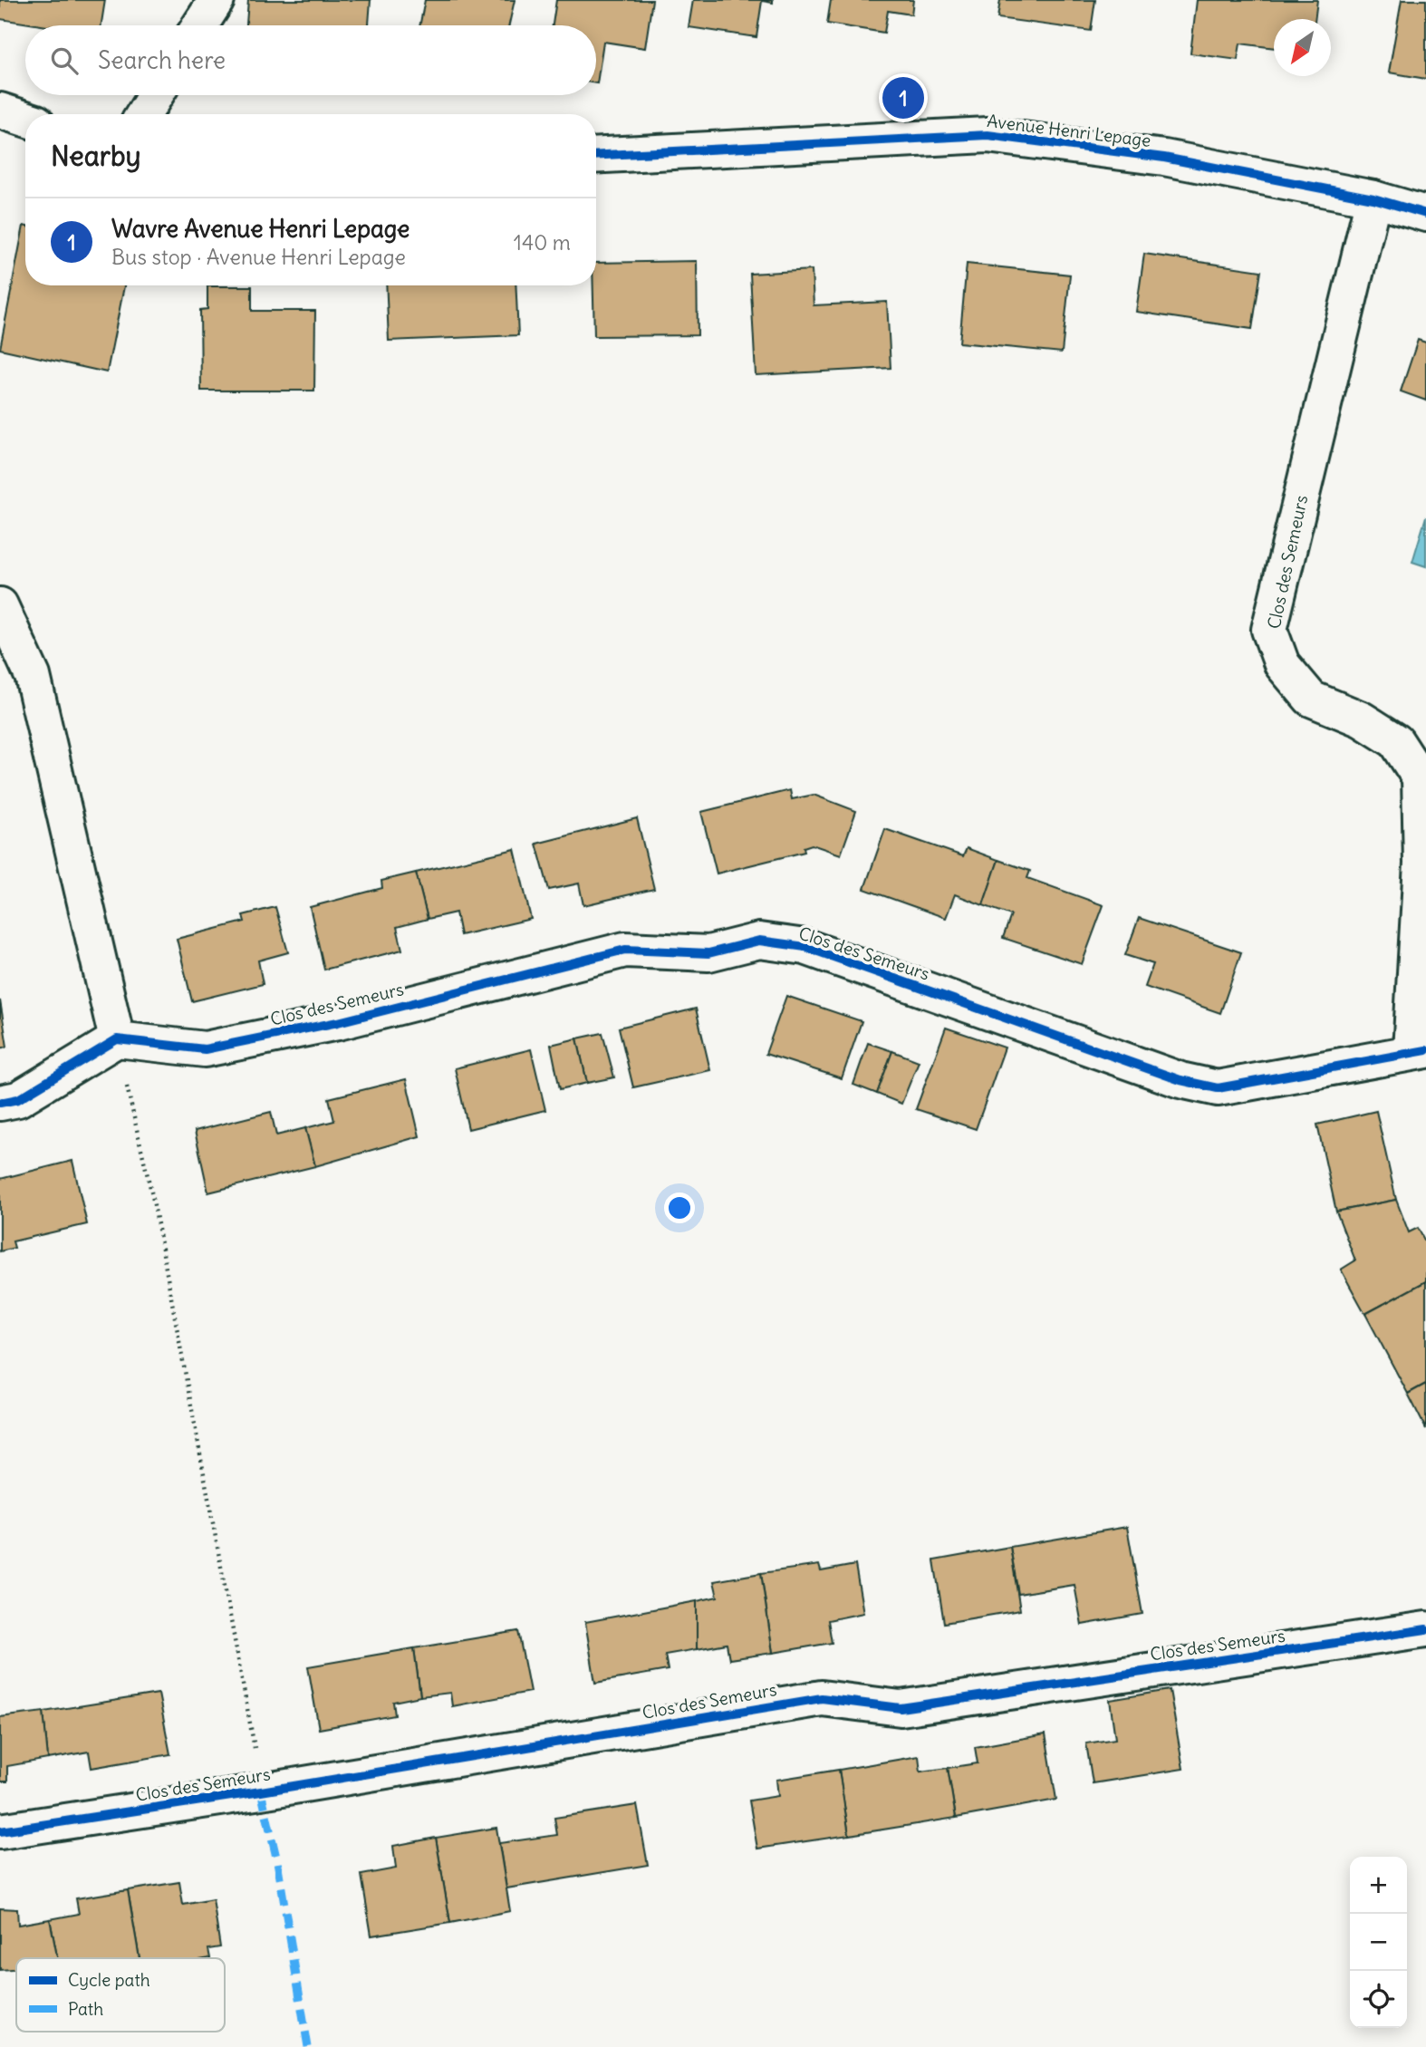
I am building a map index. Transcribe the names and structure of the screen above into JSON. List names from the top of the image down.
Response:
{
  "streets": {
    "street": ["Avenue Henri Lepage", "Clos des Semeurs"]
  },
  "crossings": [
    ["Avenue Henri Lepage", "Clos des Semeurs"]
  ],
  "legend": ["Cycle path", "Path"],
  "north": "bottom left",
  "page": {
    "search": "Search here",
    "pins": "1",
    "heading": "Nearby",
    "list": [
      {
        "mark": "1",
        "name": "Wavre Avenue Henri Lepage",
        "note": "Bus stop · Avenue Henri Lepage",
        "value": "140 m"
      }
    ],
    "map_buttons": ["+", "−"]
  }
}
